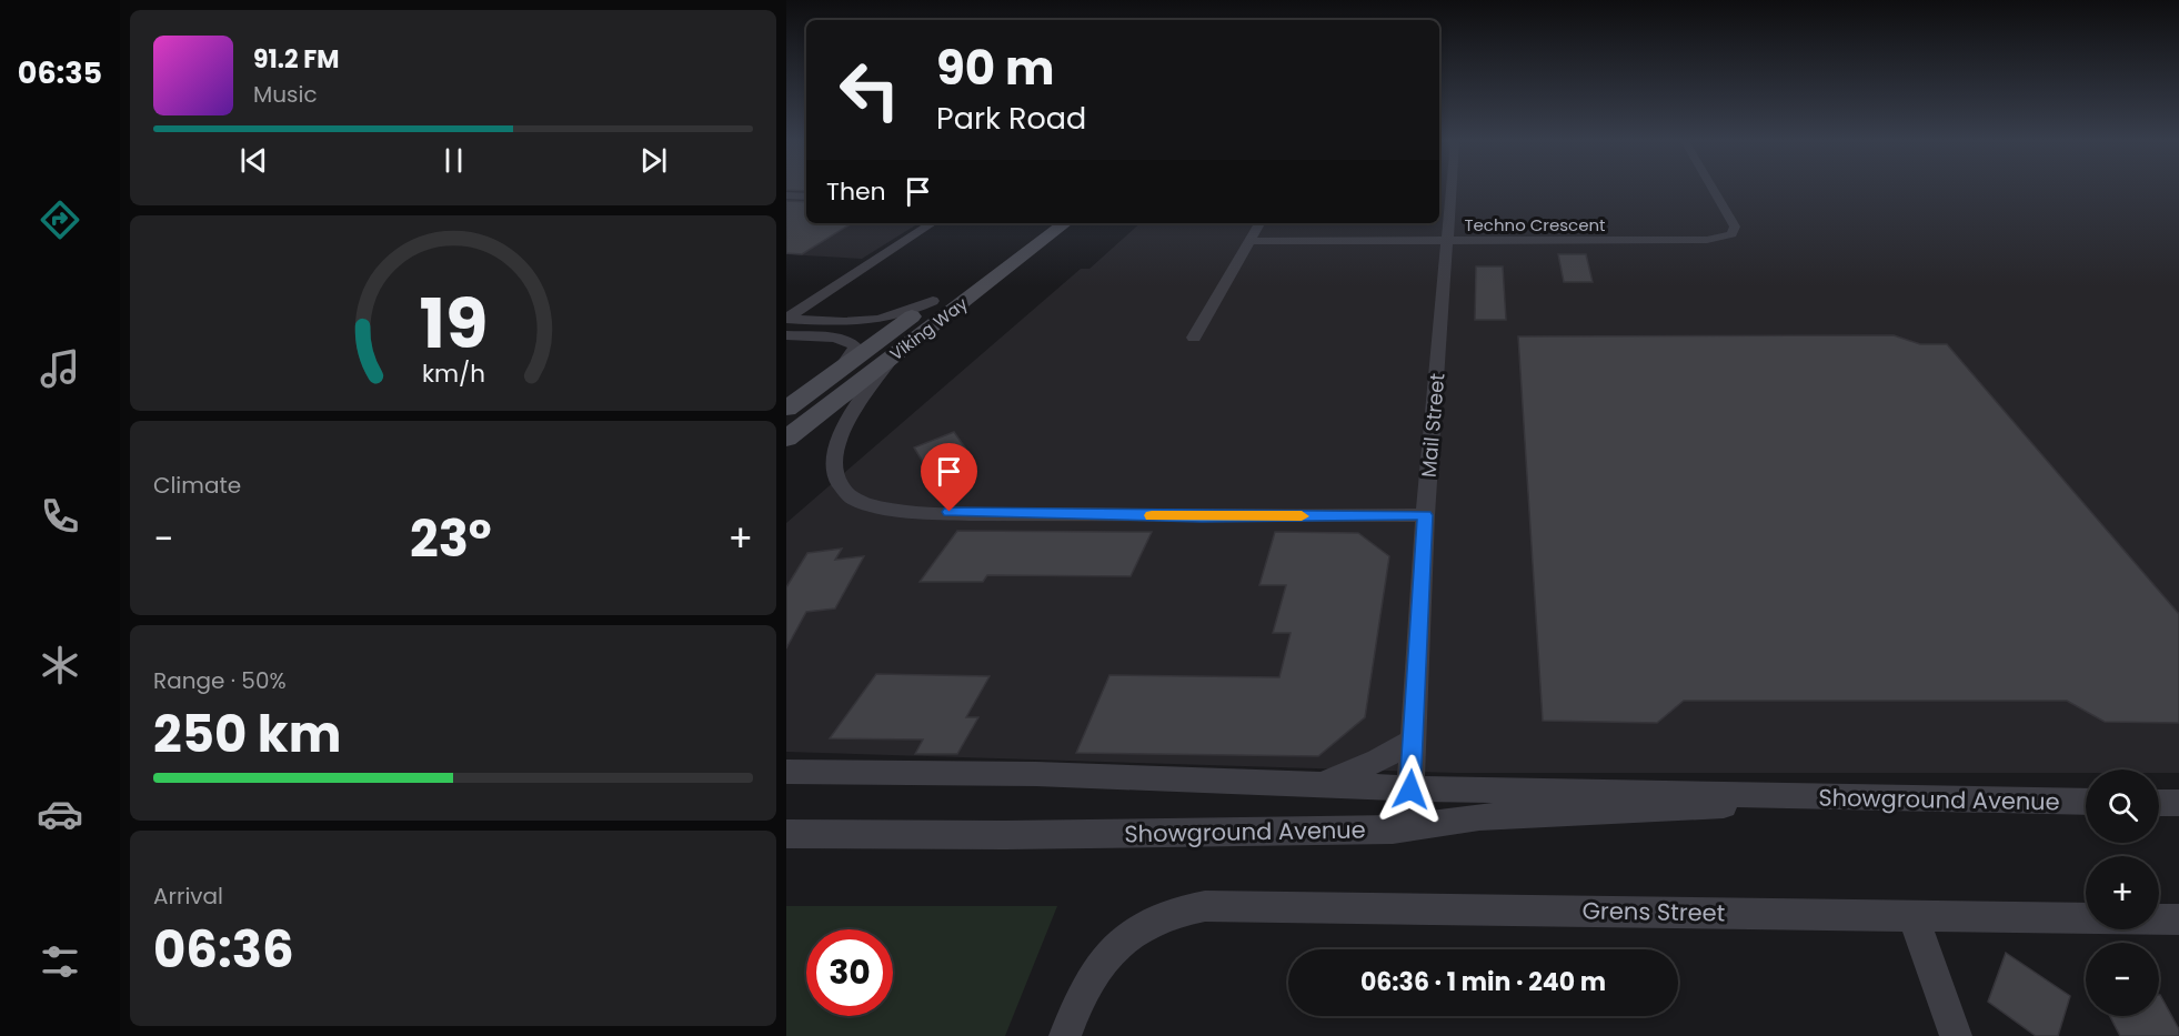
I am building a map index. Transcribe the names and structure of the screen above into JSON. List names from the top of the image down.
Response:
{
  "streets": {
    "main road": ["Viking Way"],
    "street": [
      "Techno Crescent",
      "Mail Street",
      "Showground Avenue",
      "Grens Street"
    ]
  },
  "crossings": [
    ["Techno Crescent", "Mail Street"],
    ["Mail Street", "Showground Avenue"]
  ],
  "page": {
    "tabs": "06:35",
    "turn": ["90 m", "Park Road"],
    "song": ["91.2 FM", "Music"],
    "then": "Then",
    "tile": [
      "Climate",
      ["Range · 50%", "250 km"],
      ["Arrival", "06:36"]
    ],
    "heat": ["−", "23°", "+"],
    "map_buttons": ["+", "−"],
    "limit": "30",
    "trip": "06:36 · 1 min · 240 m",
    "gauge": ["19", "km/h"]
  }
}
